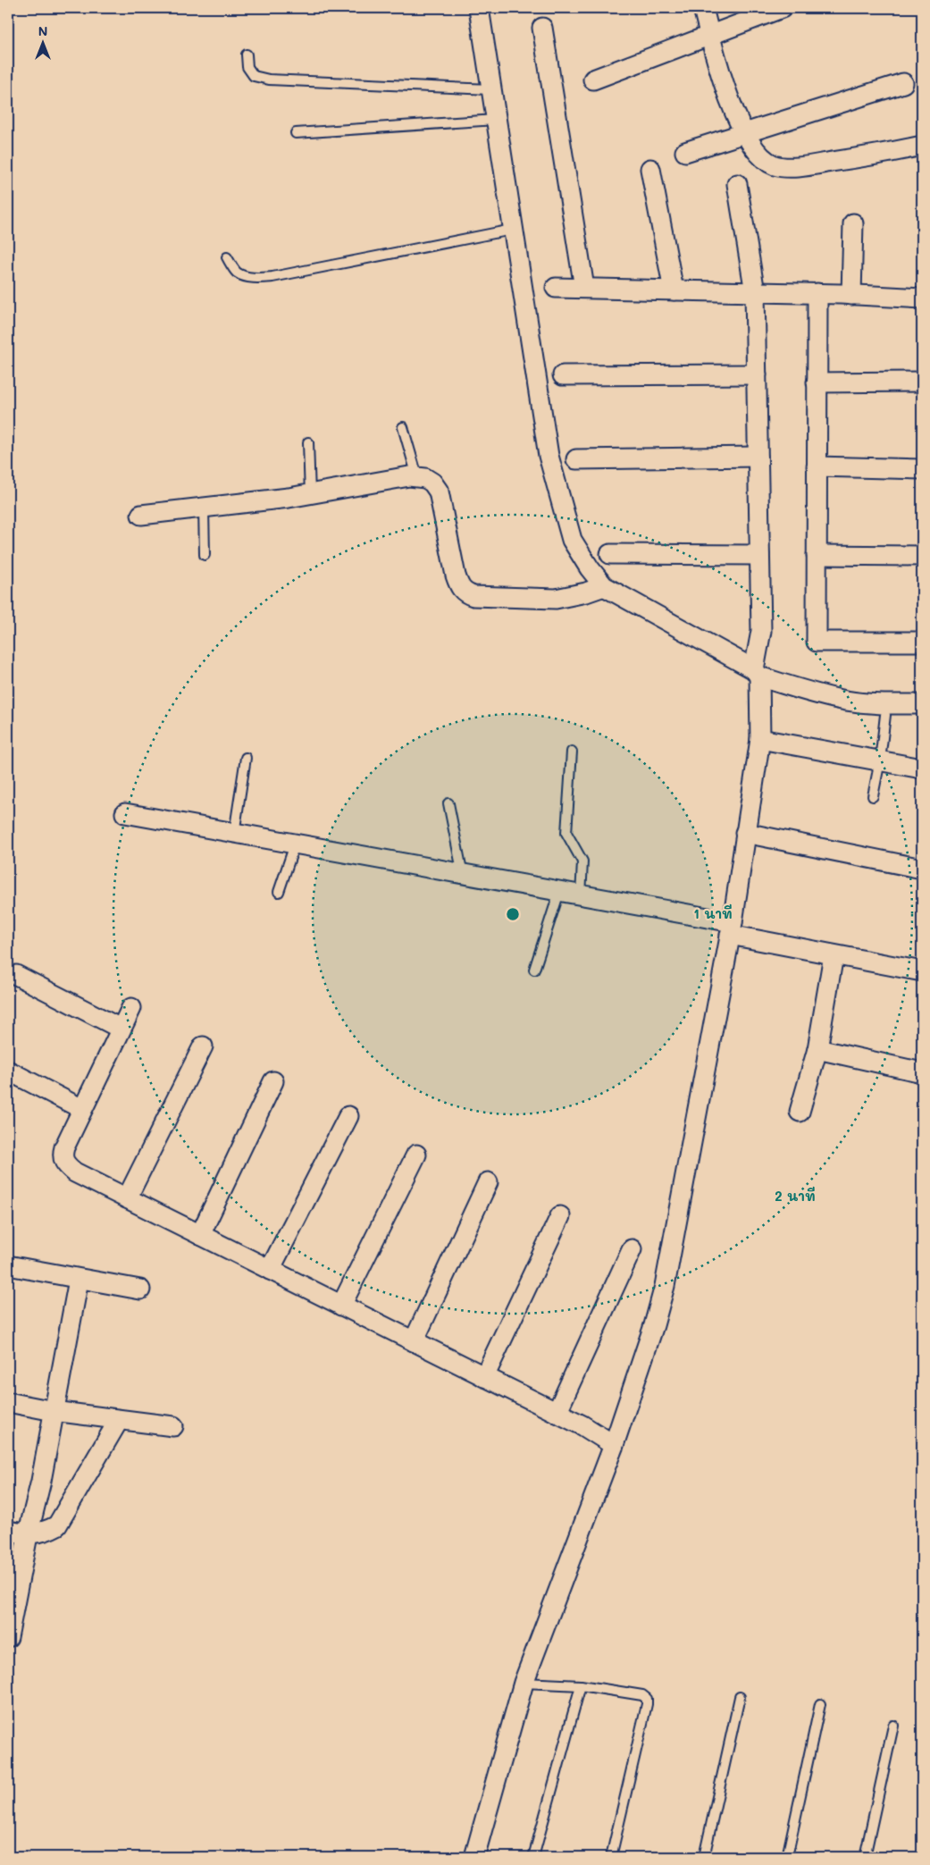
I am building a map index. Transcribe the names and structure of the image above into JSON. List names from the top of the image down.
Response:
{
  "north": "top",
  "rings": ["1 นาที", "2 นาที"]
}
